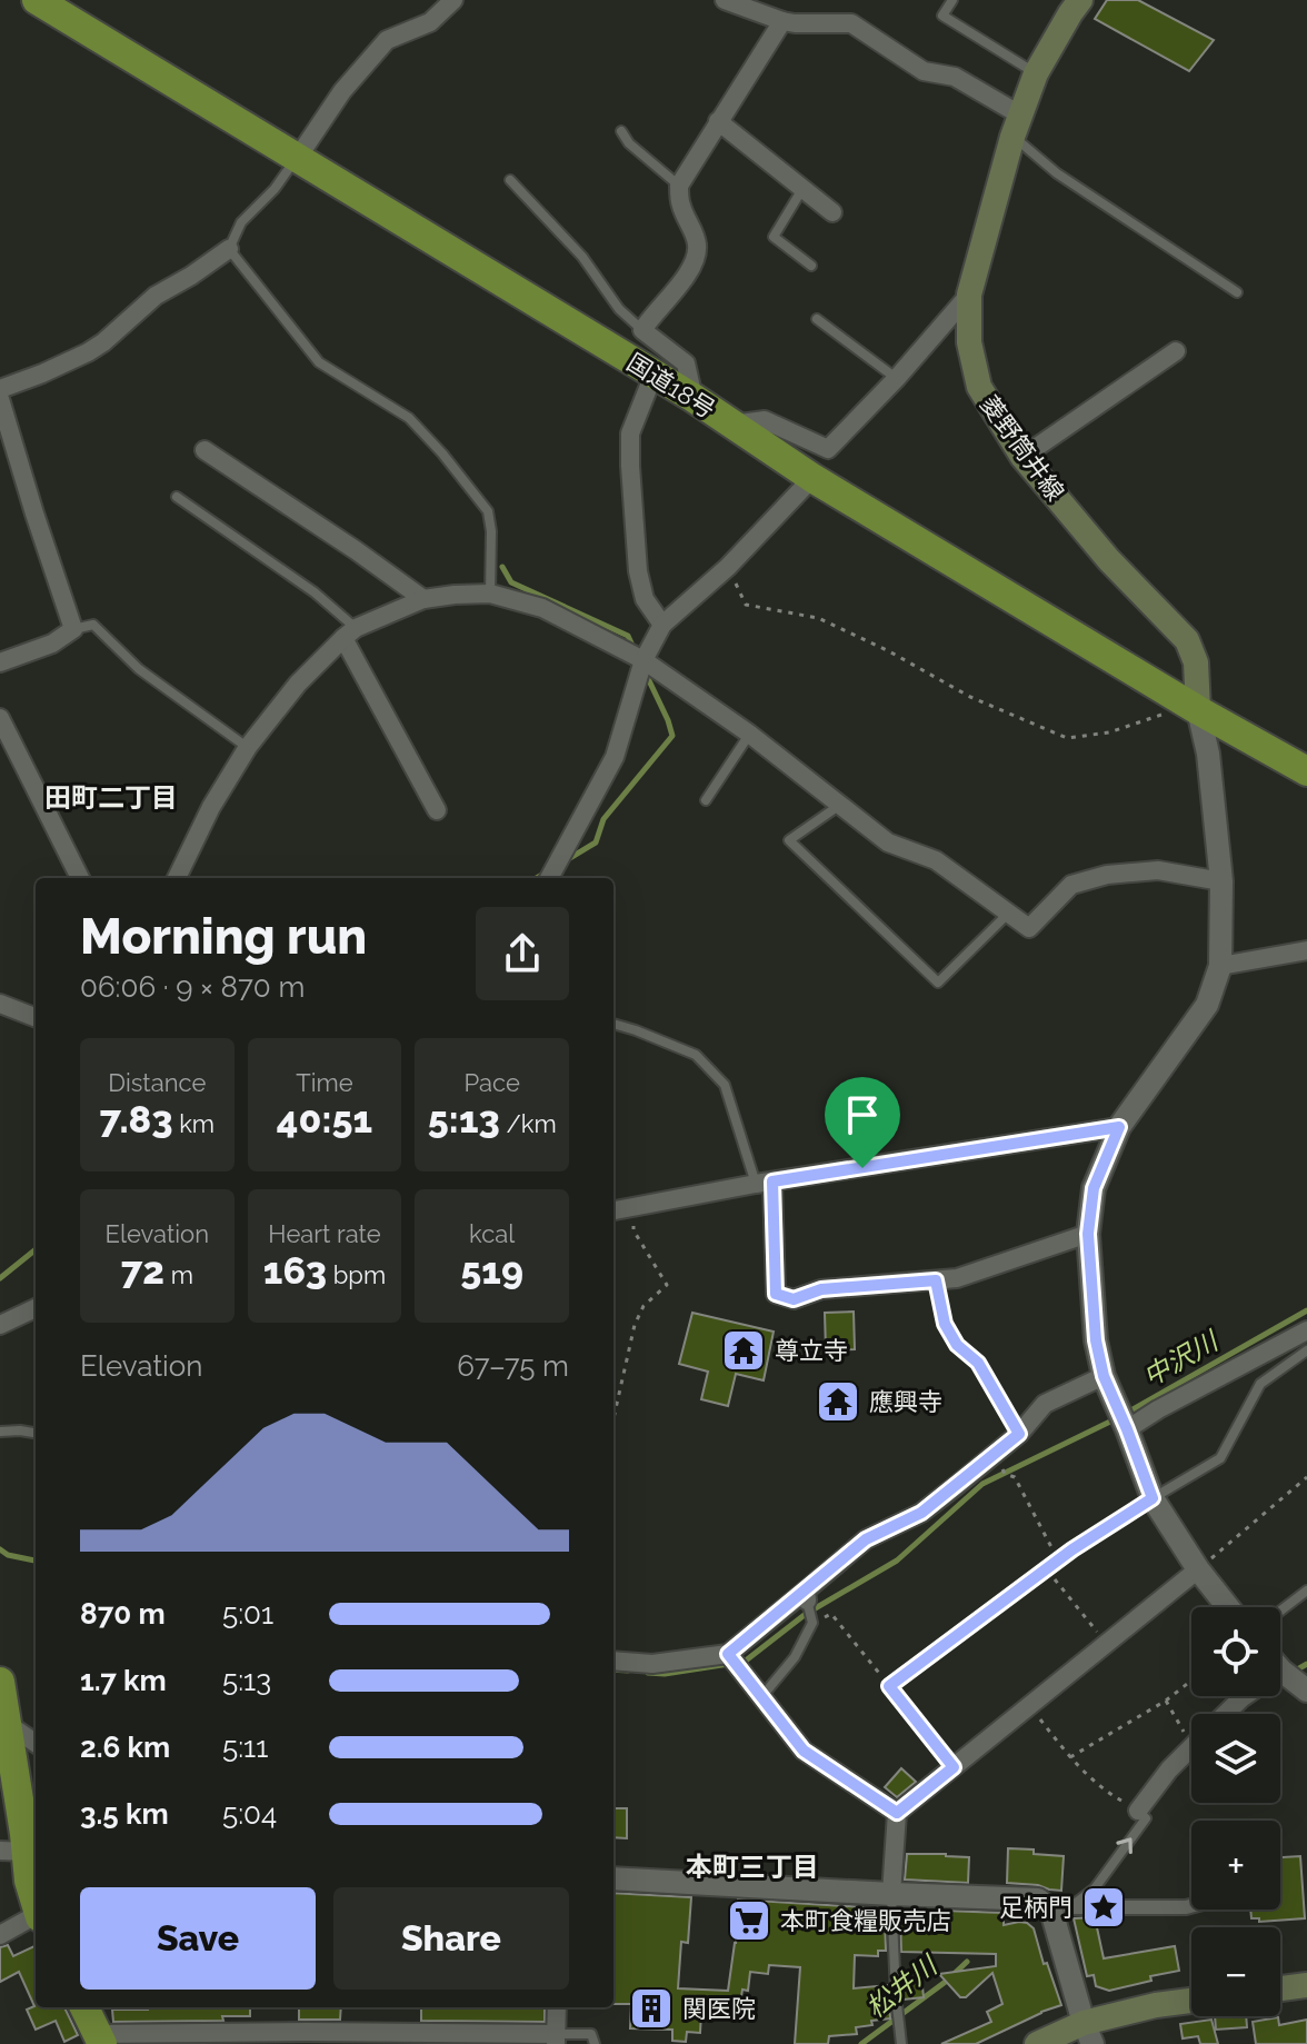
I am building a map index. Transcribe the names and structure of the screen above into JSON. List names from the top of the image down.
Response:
{
  "streets": {
    "highway": ["国道18号"],
    "main road": ["菱野筒井線"]
  },
  "crossings": [
    ["国道18号", "菱野筒井線"]
  ],
  "districts": ["田町二丁目", "本町三丁目"],
  "water": ["中沢川", "松井川"],
  "places": {
    "temple": ["尊立寺", "應興寺"],
    "place": ["足柄門"],
    "supermarket": ["本町食糧販売店"],
    "building": ["関医院"]
  },
  "page": {
    "heading": ["Morning run", "06:06 · 9 × 870 m"],
    "stats": [
      ["Distance", "7.83 km"],
      ["Time", "40:51"],
      ["Pace", "5:13 /km"],
      ["Elevation", "72 m"],
      ["Heart rate", "163 bpm"],
      ["kcal", "519"]
    ],
    "chart": ["Elevation", "67–75 m"],
    "list": [
      {
        "name": "870 m",
        "note": "5:01"
      },
      {
        "name": "1.7 km",
        "note": "5:13"
      },
      {
        "name": "2.6 km",
        "note": "5:11"
      },
      {
        "name": "3.5 km",
        "note": "5:04"
      }
    ],
    "map_buttons": ["+", "−"],
    "buttons": ["Save", "Share"]
  }
}
